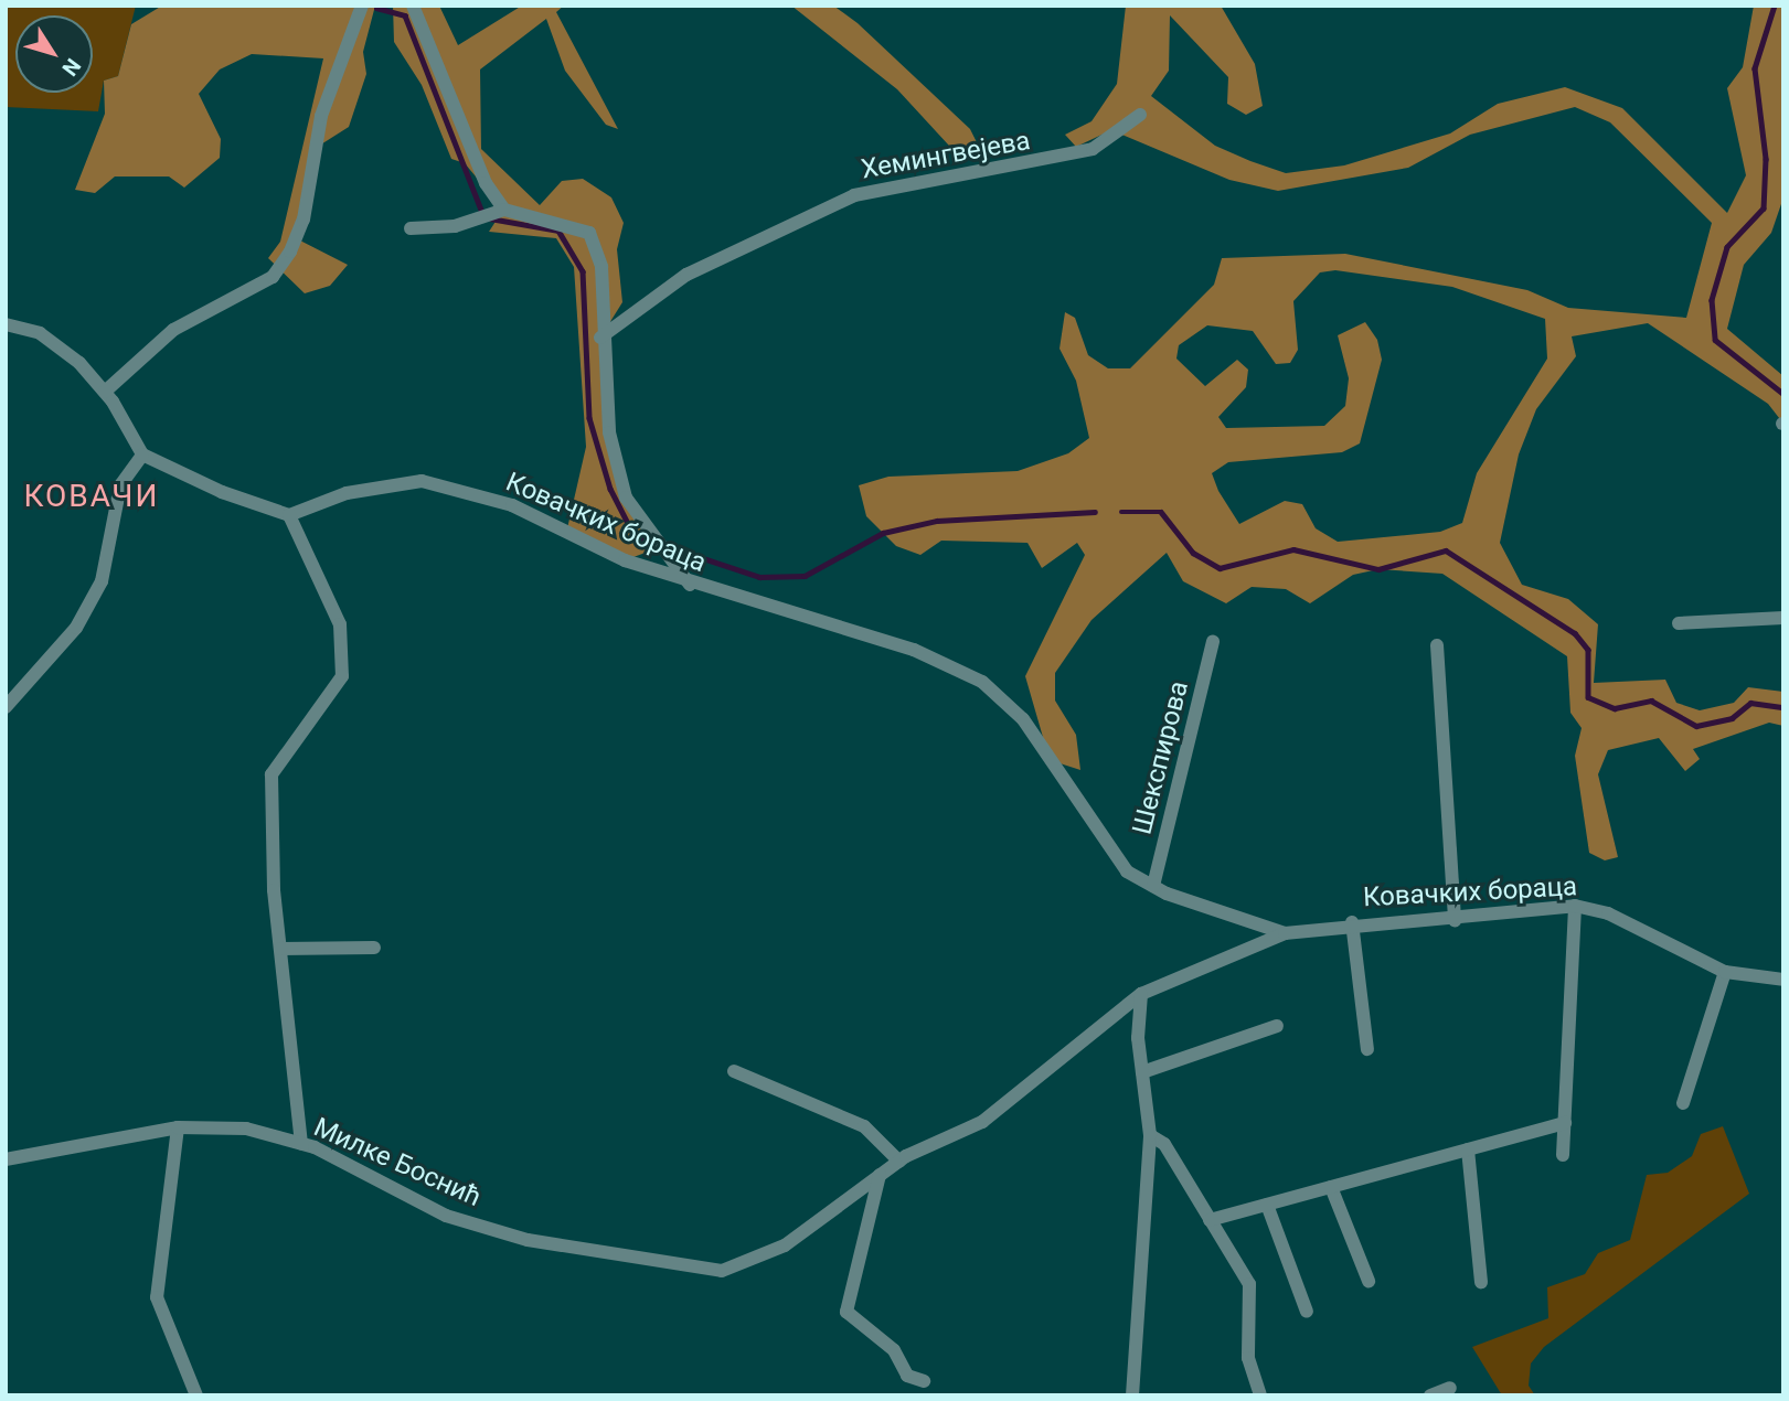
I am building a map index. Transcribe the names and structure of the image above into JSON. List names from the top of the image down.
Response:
{
  "streets": {
    "street": [
      "Хемингвејева",
      "Ковачких бораца",
      "Шекспирова",
      "Милке Боснић"
    ]
  },
  "crossings": [
    ["Ковачких бораца", "Шекспирова"],
    ["Ковачких бораца", "Милке Боснић"]
  ],
  "districts": ["КОВАЧИ"],
  "north": "bottom right"
}
